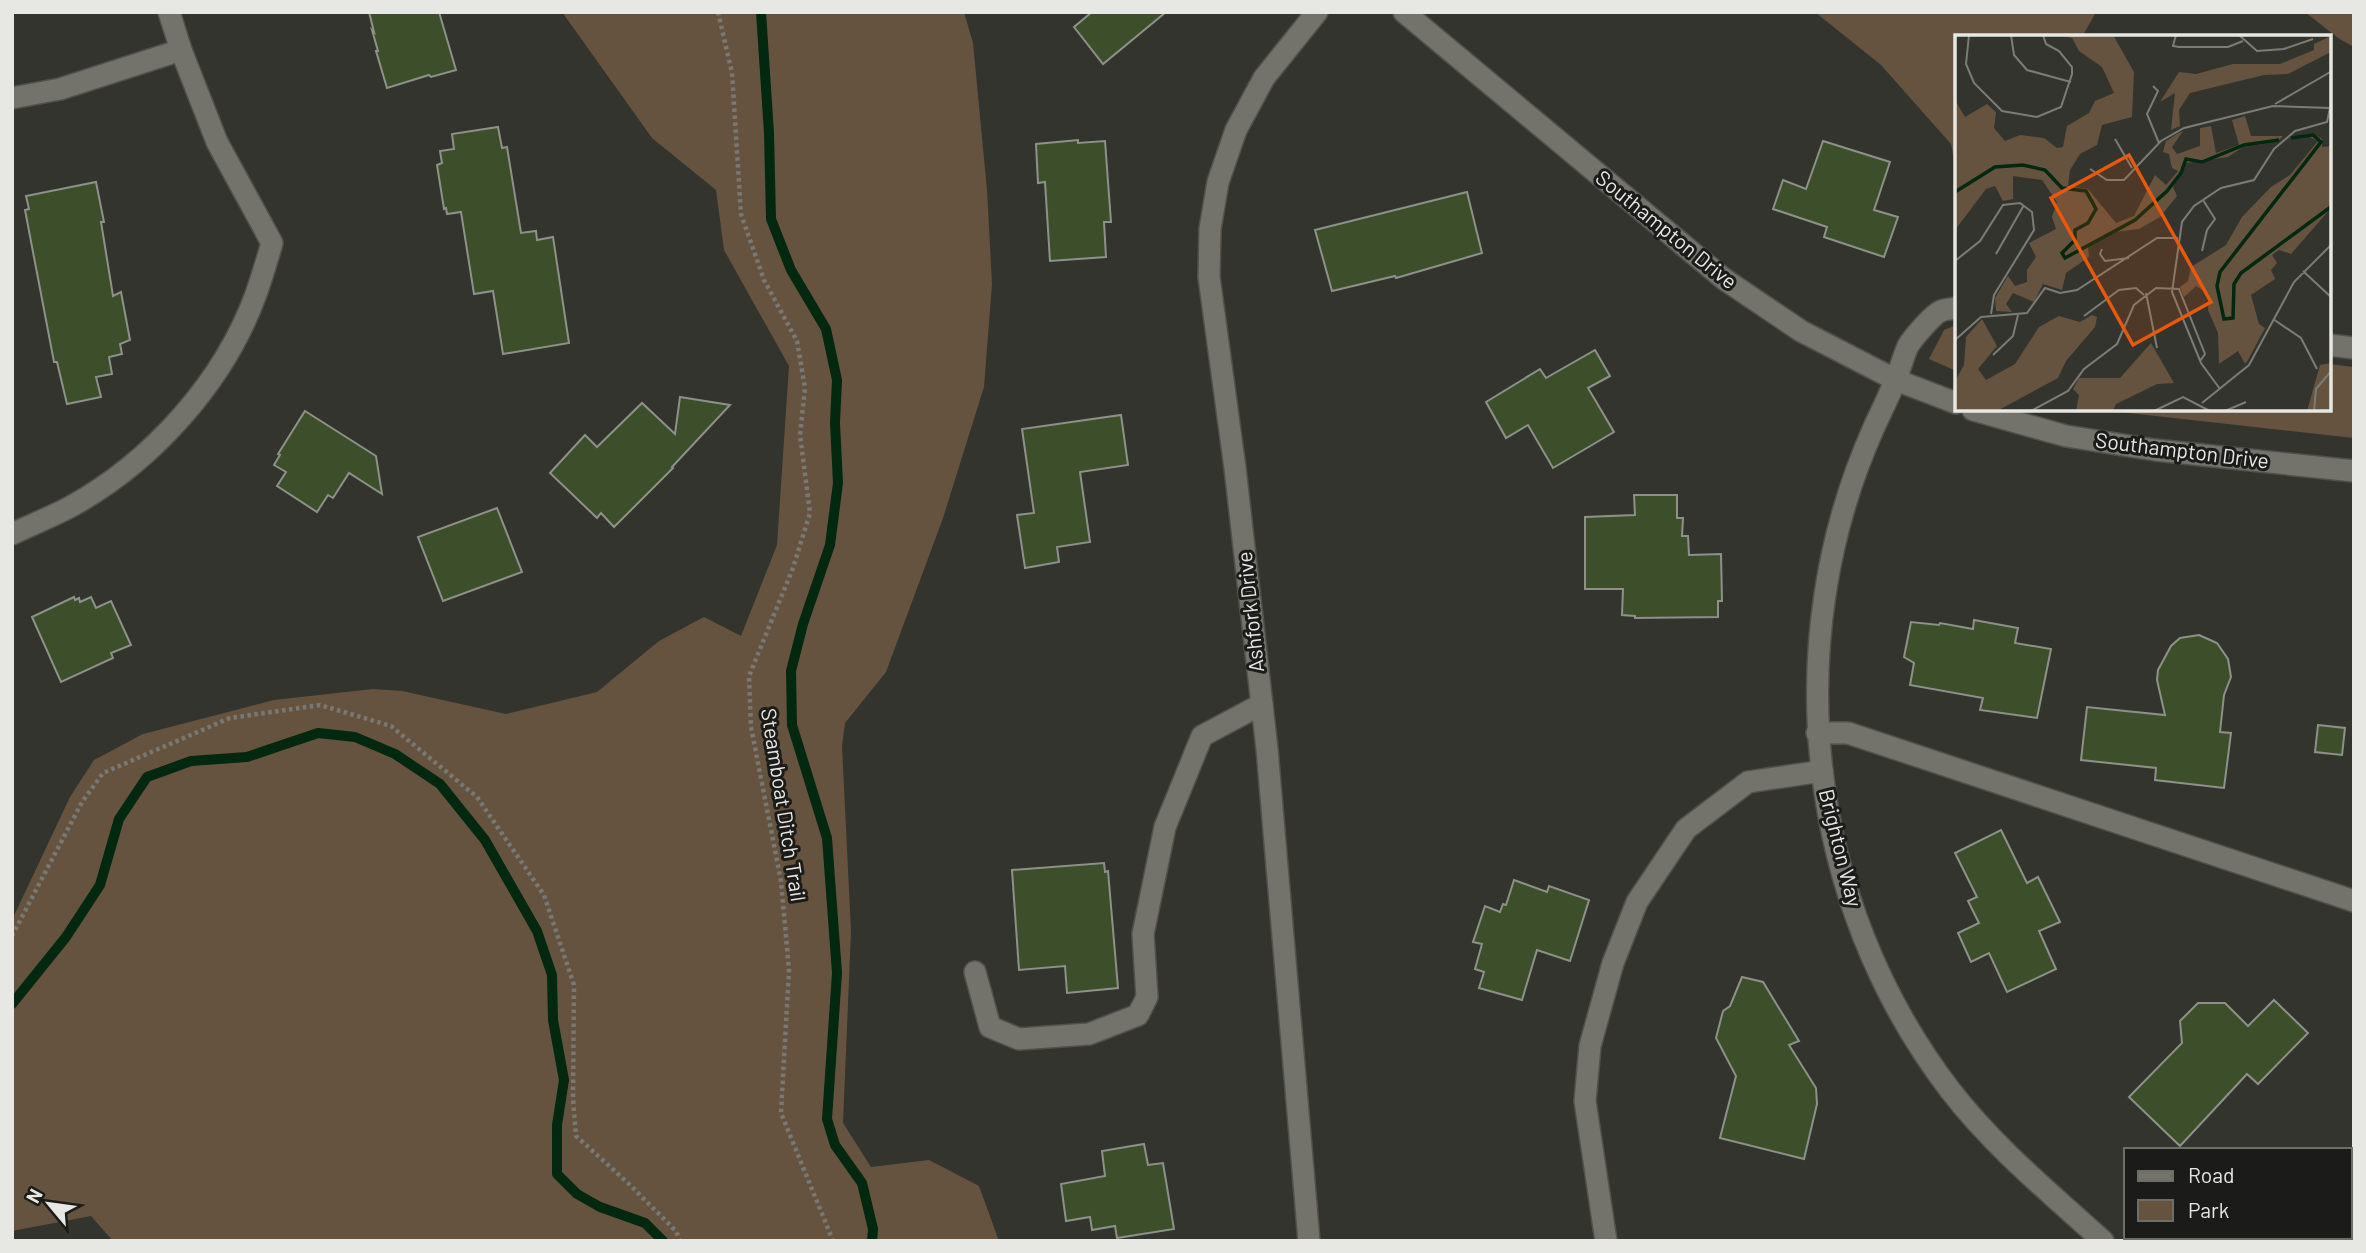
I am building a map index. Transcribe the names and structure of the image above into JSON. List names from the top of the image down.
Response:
{
  "streets": {
    "street": ["Southampton Drive", "Ashfork Drive", "Brighton Way"],
    "path": ["Steamboat Ditch Trail"]
  },
  "crossings": [
    ["Southampton Drive", "Brighton Way"]
  ],
  "legend": ["Road", "Park"],
  "north": "top left"
}
